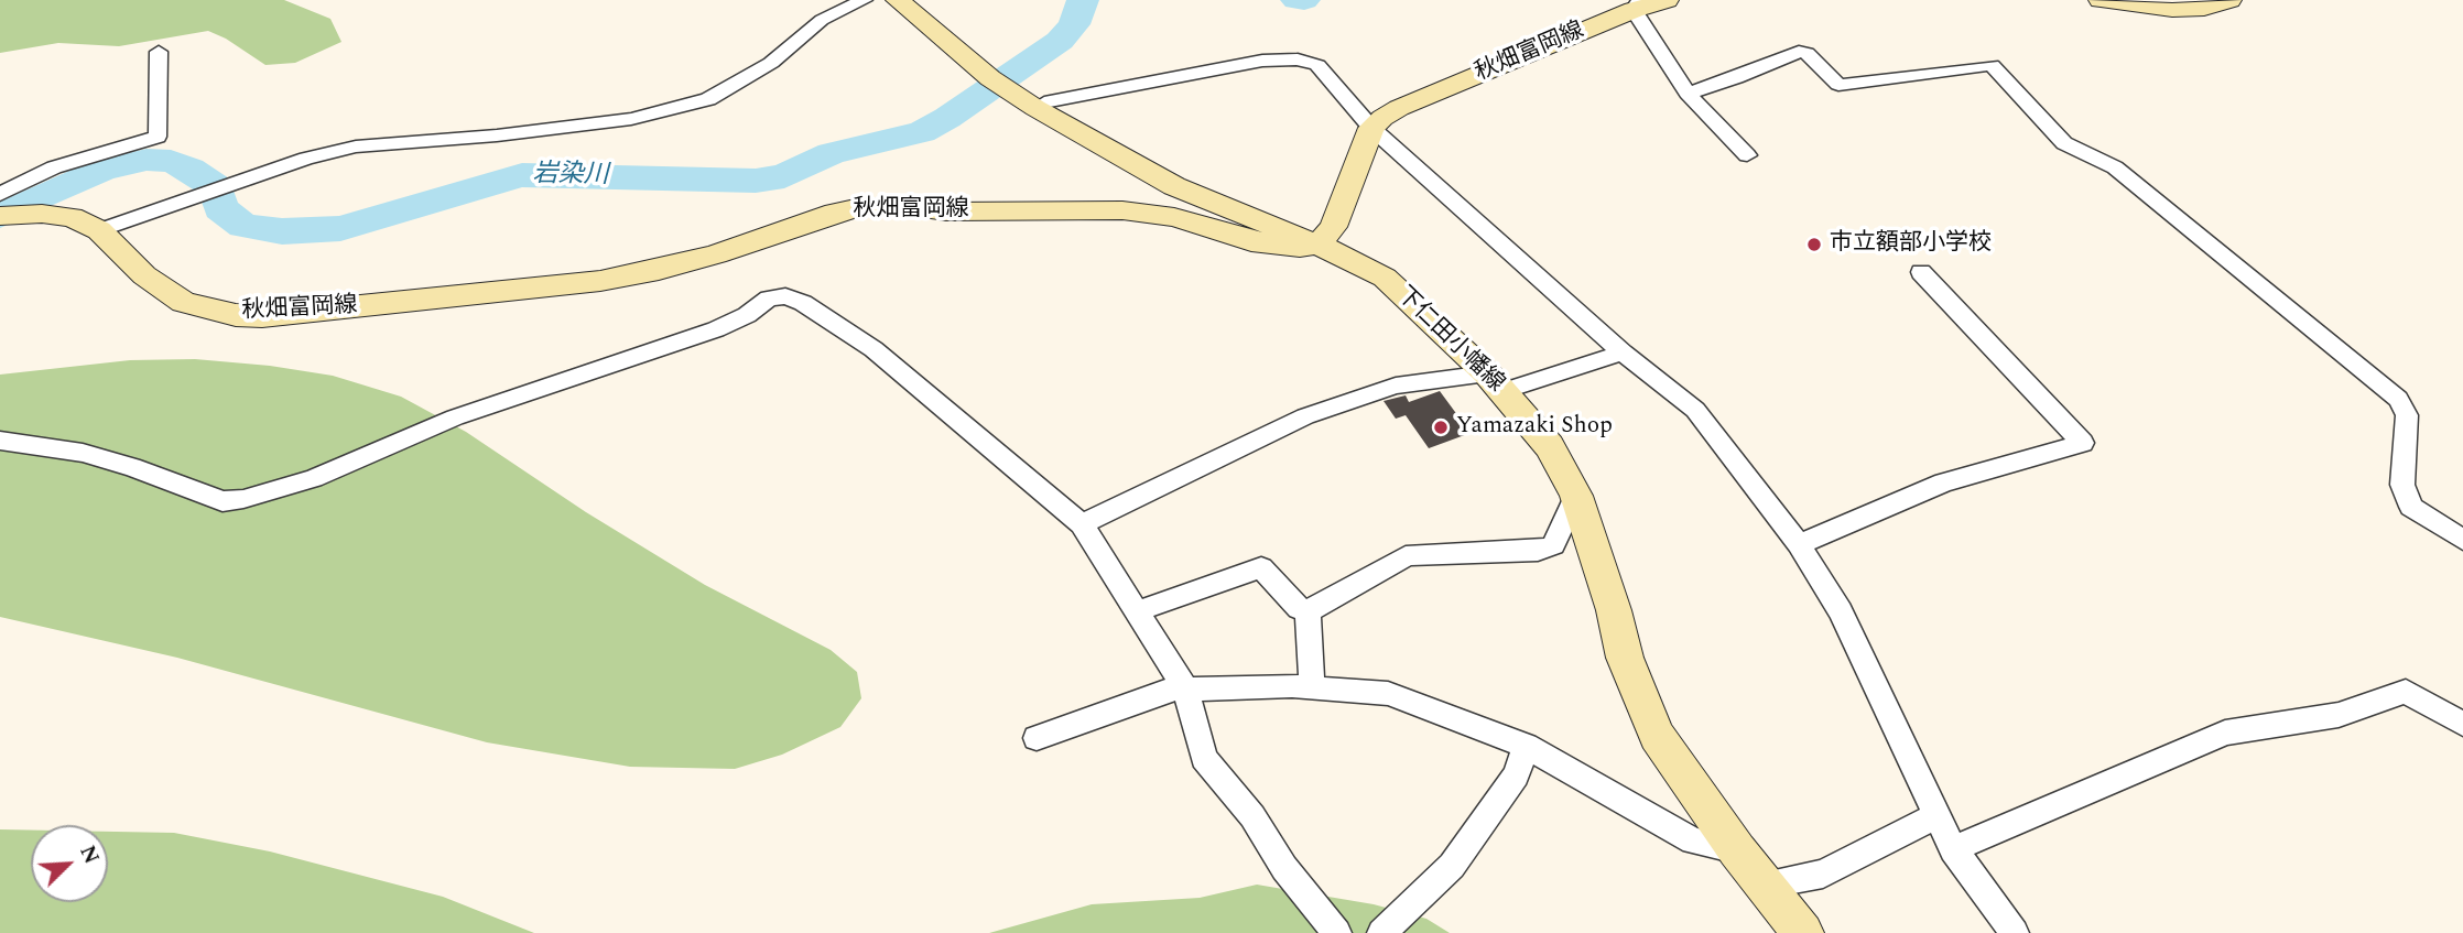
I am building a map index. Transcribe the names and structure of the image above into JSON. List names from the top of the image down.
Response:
{
  "streets": {
    "main road": ["秋畑富岡線", "下仁田小幡線"]
  },
  "crossings": [
    ["秋畑富岡線", "下仁田小幡線"]
  ],
  "water": ["岩染川"],
  "places": ["市立額部小学校", "Yamazaki Shop"],
  "north": "top right"
}
